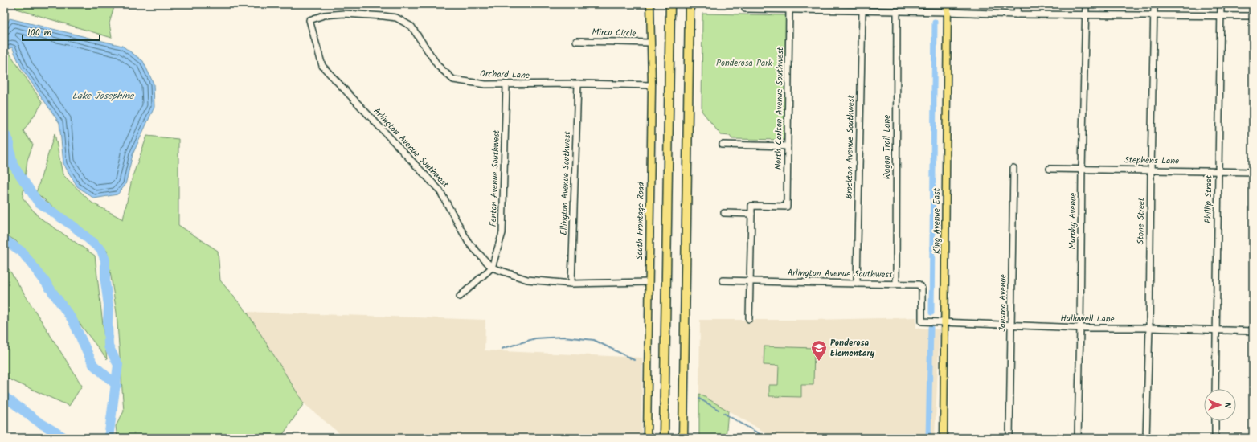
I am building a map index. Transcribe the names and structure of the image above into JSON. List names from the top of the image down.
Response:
{
  "streets": {
    "main road": ["South Frontage Road", "King Avenue East"],
    "street": [
      "Mirco Circle",
      "Orchard Lane",
      "North Carlton Avenue Southwest",
      "Brockton Avenue Southwest",
      "Wagon Trail Lane",
      "Arlington Avenue Southwest",
      "Stephens Lane",
      "Fenton Avenue Southwest",
      "Ellington Avenue Southwest",
      "Phillip Street",
      "Murphy Avenue",
      "Stone Street",
      "Jansma Avenue",
      "Hallowell Lane"
    ]
  },
  "crossings": [
    ["Mirco Circle", "South Frontage Road"],
    ["Orchard Lane", "Arlington Avenue Southwest"],
    ["Orchard Lane", "Fenton Avenue Southwest"],
    ["Orchard Lane", "Ellington Avenue Southwest"],
    ["Orchard Lane", "South Frontage Road"],
    ["Brockton Avenue Southwest", "Arlington Avenue Southwest"],
    ["Wagon Trail Lane", "Arlington Avenue Southwest"],
    ["Arlington Avenue Southwest", "Fenton Avenue Southwest"],
    ["Arlington Avenue Southwest", "Ellington Avenue Southwest"],
    ["Arlington Avenue Southwest", "South Frontage Road"],
    ["Arlington Avenue Southwest", "Hallowell Lane"],
    ["Stephens Lane", "Phillip Street"],
    ["Stephens Lane", "Murphy Avenue"],
    ["Stephens Lane", "Stone Street"],
    ["Phillip Street", "Hallowell Lane"],
    ["King Avenue East", "Hallowell Lane"],
    ["Murphy Avenue", "Hallowell Lane"],
    ["Stone Street", "Hallowell Lane"],
    ["Jansma Avenue", "Hallowell Lane"]
  ],
  "water": ["Lake Josephine"],
  "parks": ["Ponderosa Park"],
  "places": {
    "school or university": ["Ponderosa Elementary"]
  },
  "scale_bar": "100 m",
  "north": "right"
}
